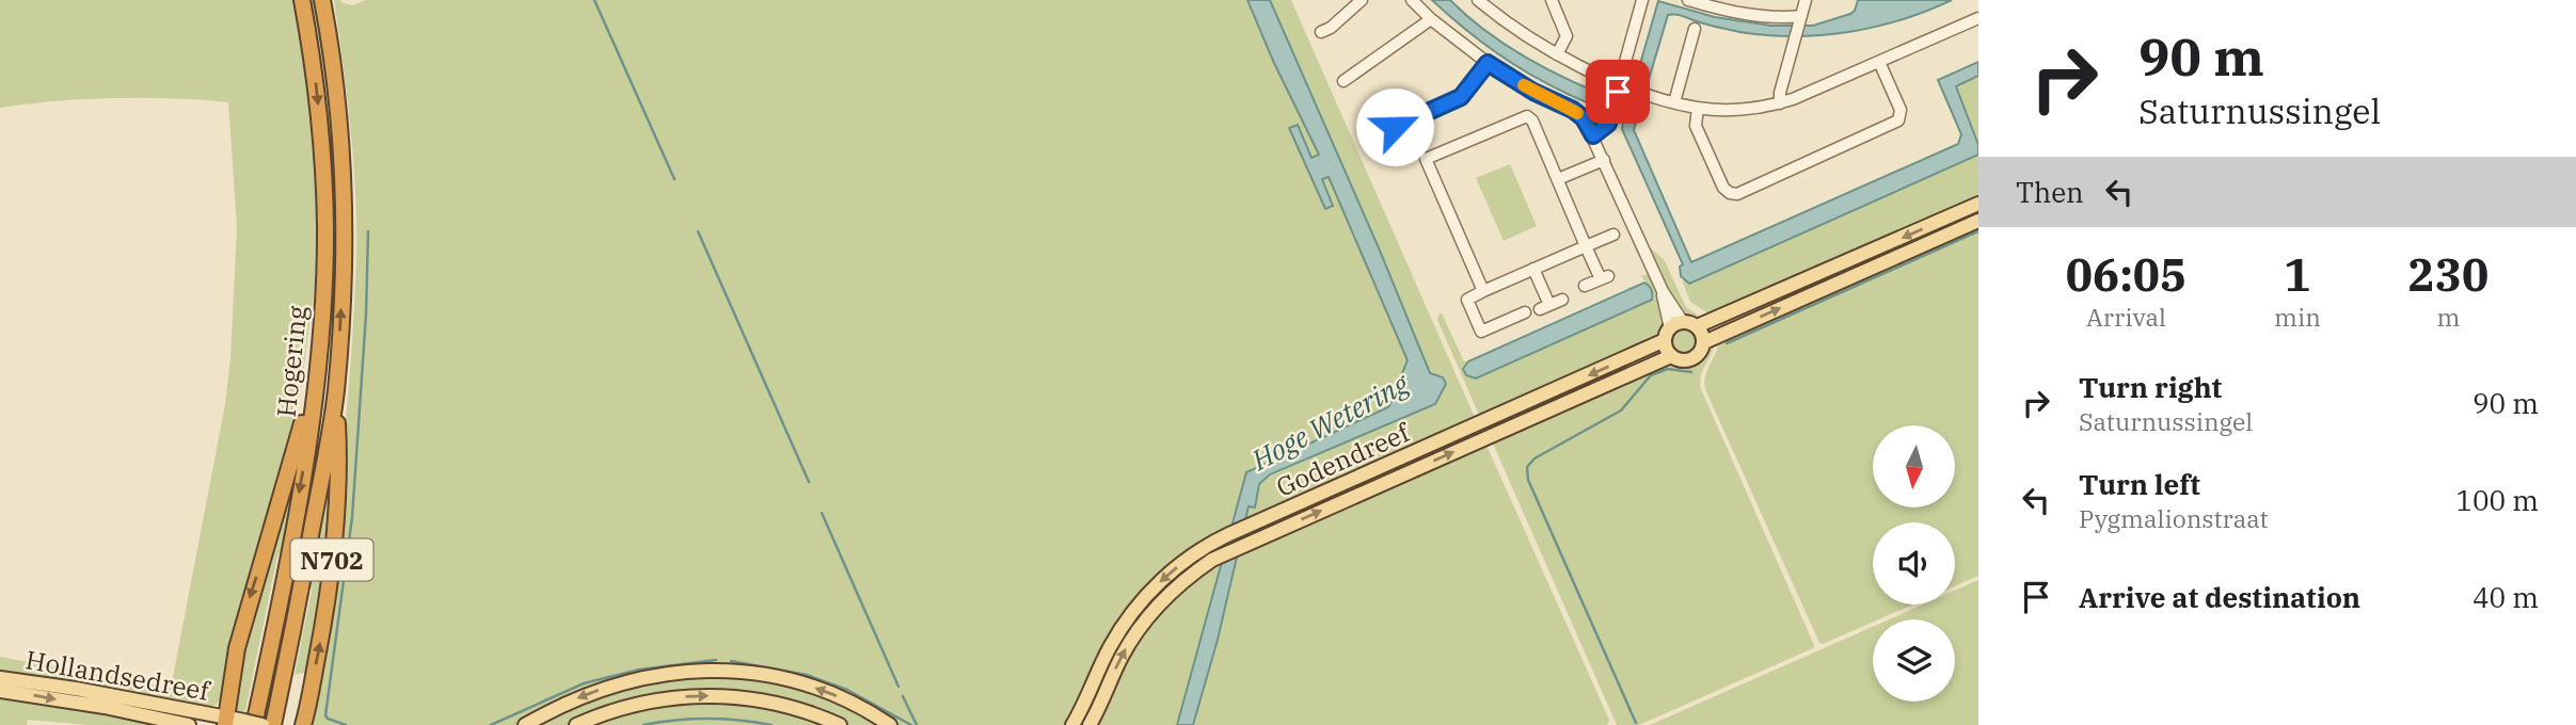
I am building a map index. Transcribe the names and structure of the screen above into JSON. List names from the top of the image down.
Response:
{
  "streets": {
    "highway": ["Hogering", "N702"],
    "main road": ["Godendreef", "Hollandsedreef"]
  },
  "crossings": [
    ["Hogering", "N702"],
    ["Hogering", "Hollandsedreef"],
    ["N702", "Hollandsedreef"]
  ],
  "water": ["Hoge Wetering"],
  "north": "bottom",
  "page": {
    "turn": ["90 m", "Saturnussingel"],
    "then": "Then",
    "eta": [
      "06:05",
      "Arrival",
      "1",
      "min",
      "230",
      "m"
    ],
    "list": [
      {
        "name": "Turn right",
        "note": "Saturnussingel",
        "value": "90 m"
      },
      {
        "name": "Turn left",
        "note": "Pygmalionstraat",
        "value": "100 m"
      },
      {
        "name": "Arrive at destination",
        "value": "40 m"
      }
    ]
  }
}
